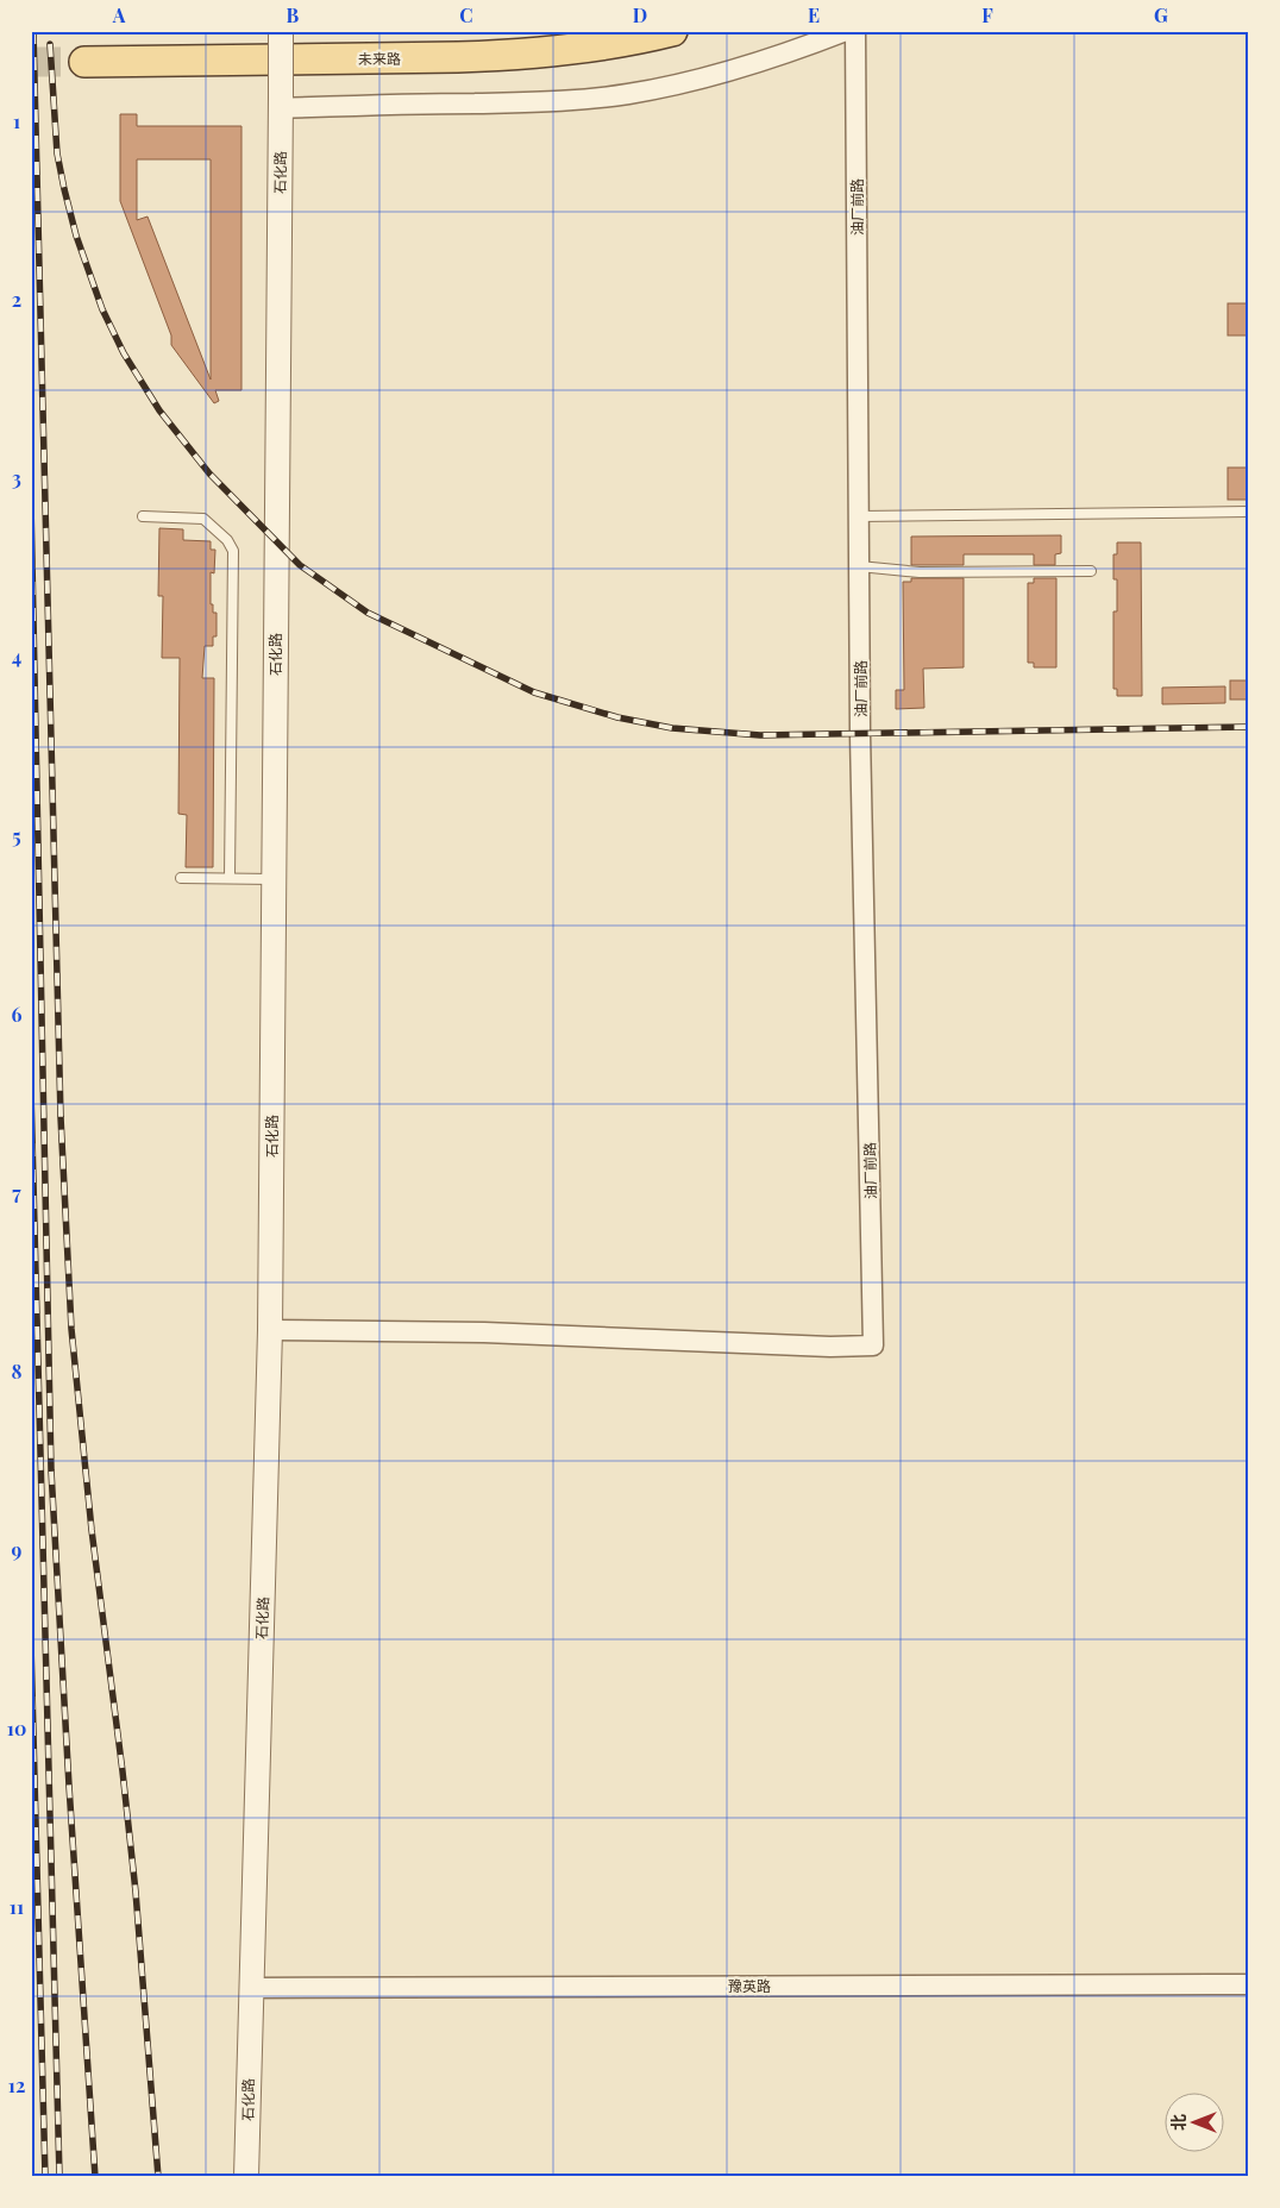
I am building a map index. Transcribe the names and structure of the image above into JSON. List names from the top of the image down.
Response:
{
  "streets": {
    "main road": ["未来路"],
    "street": ["石化路", "油厂前路", "豫英路"]
  },
  "crossings": [
    ["石化路", "油厂前路"],
    ["石化路", "豫英路"]
  ],
  "north": "left",
  "grid": {
    "columns": [
      "A",
      "B",
      "C",
      "D",
      "E",
      "F",
      "G"
    ],
    "rows": [
      "1",
      "2",
      "3",
      "4",
      "5",
      "6",
      "7",
      "8",
      "9",
      "10",
      "11",
      "12"
    ]
  }
}
